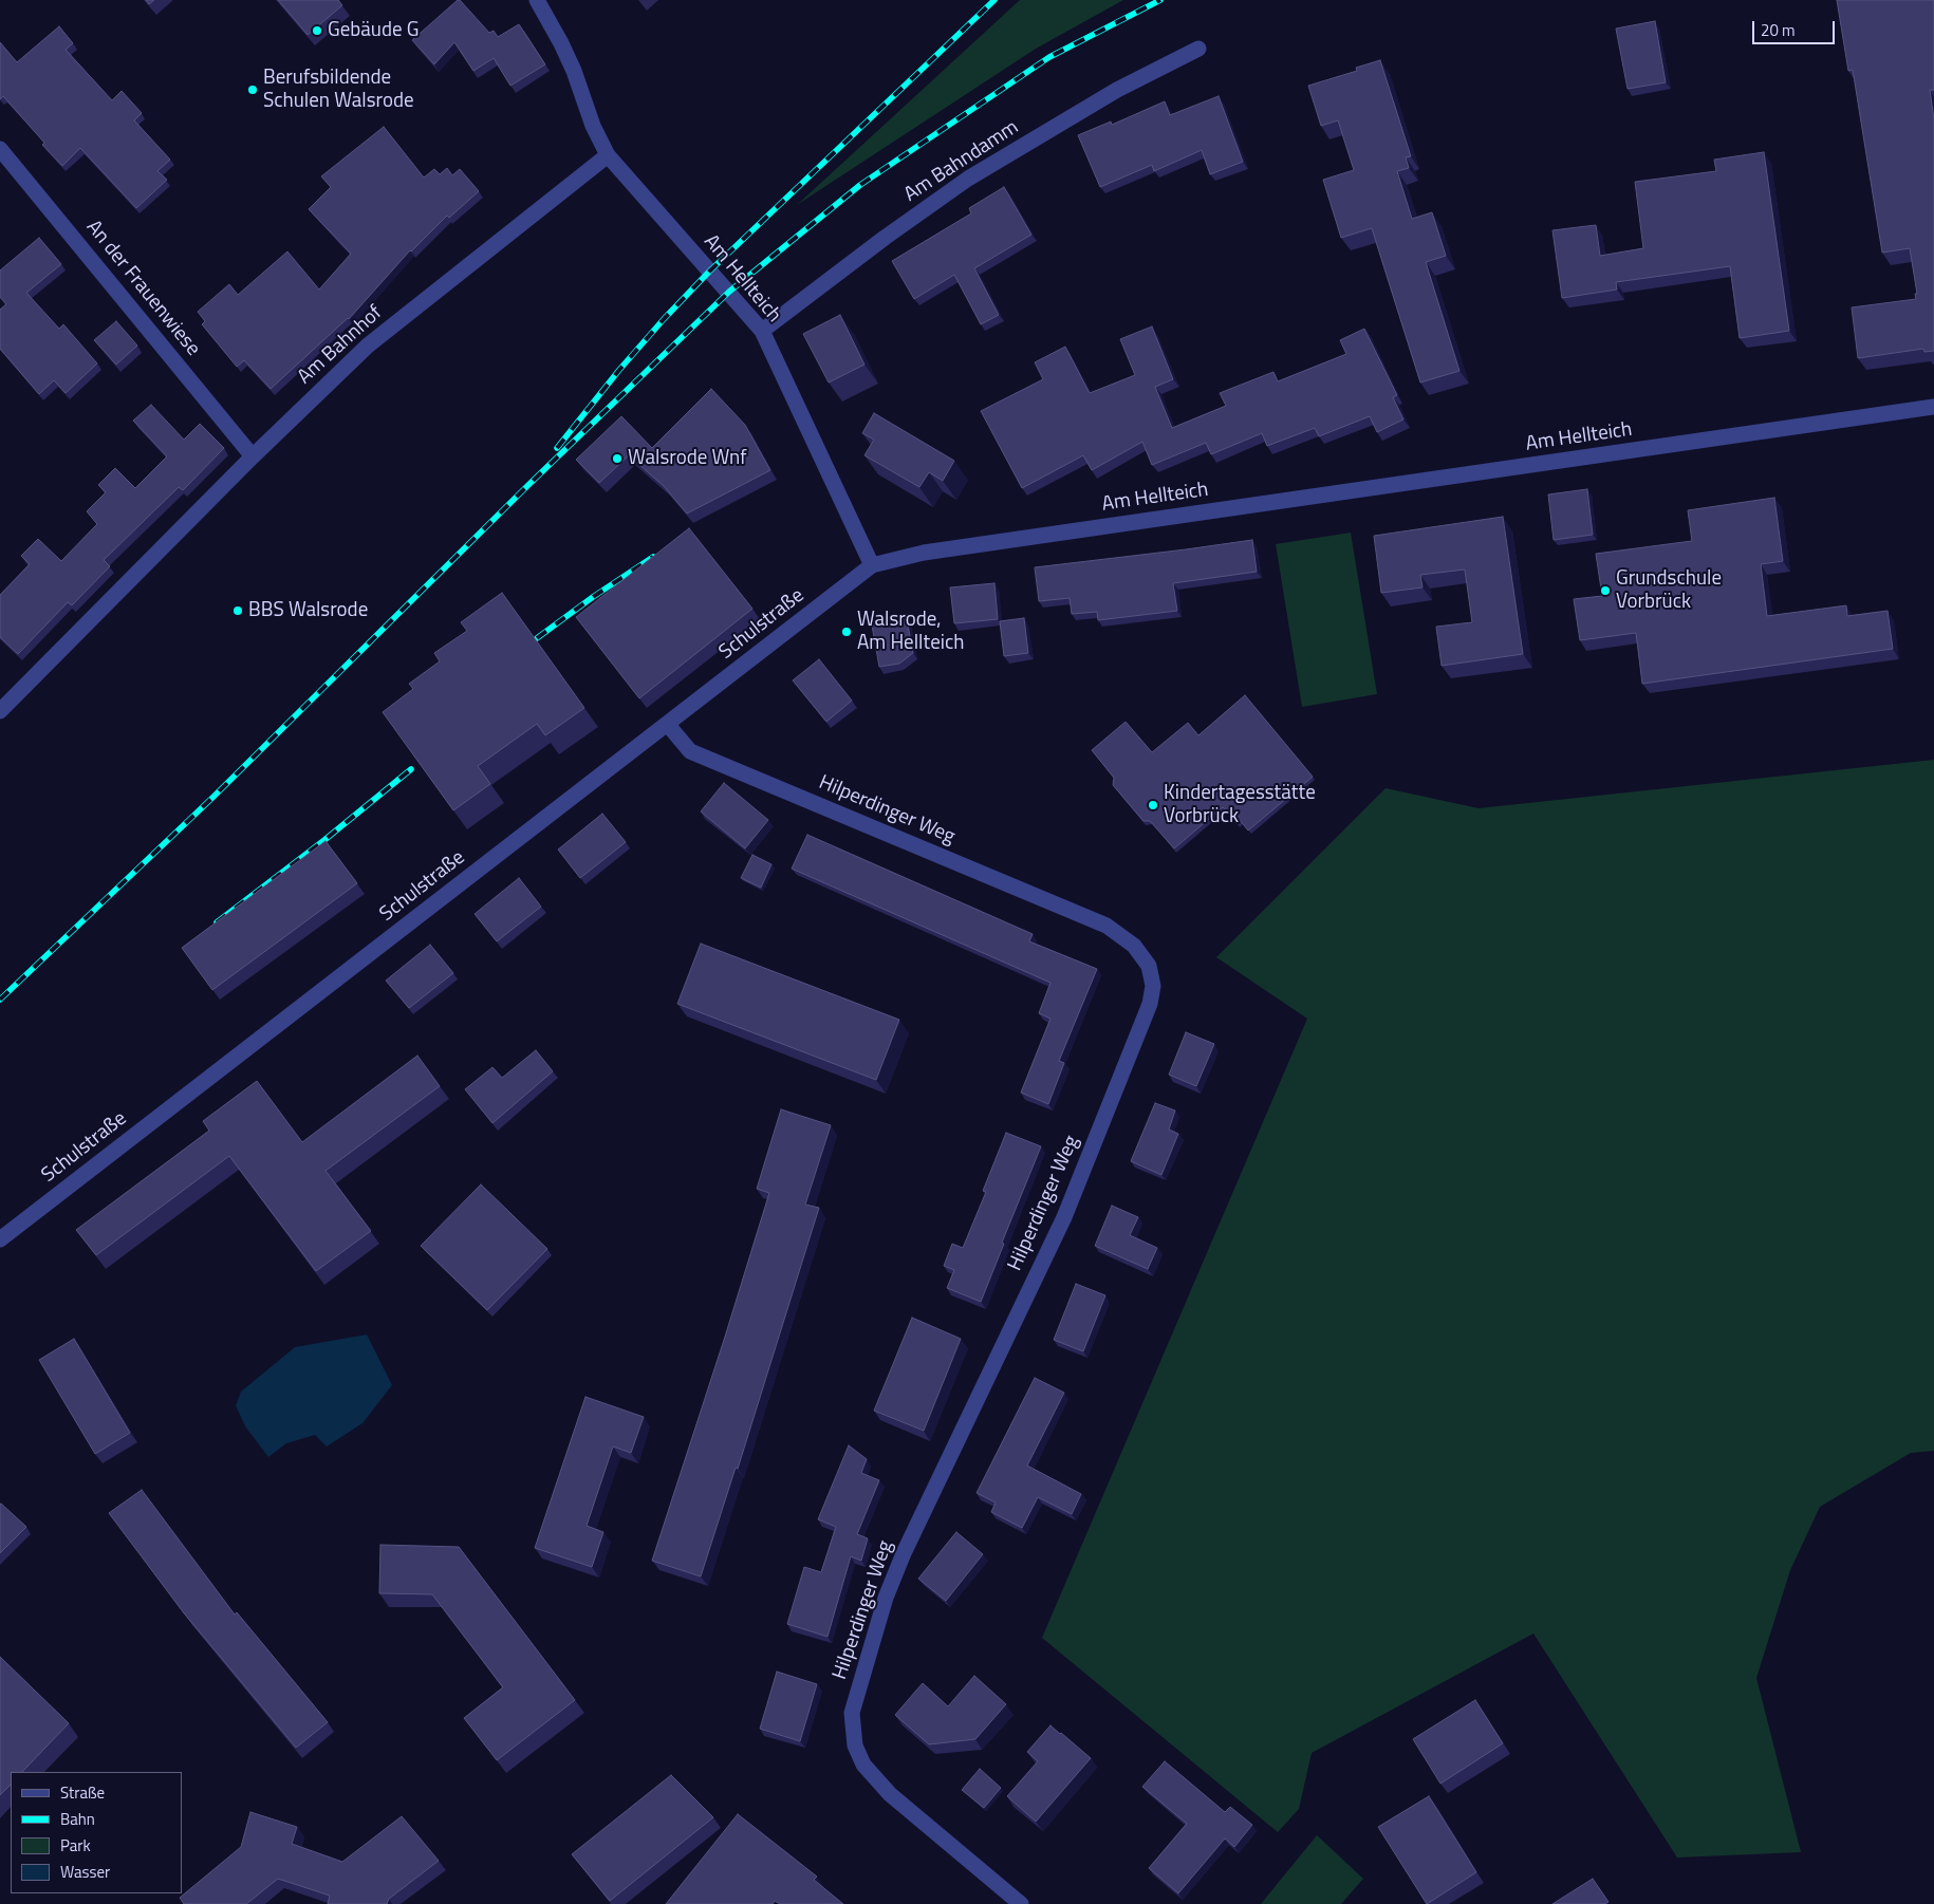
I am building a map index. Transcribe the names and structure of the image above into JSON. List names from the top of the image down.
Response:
{
  "streets": {
    "street": [
      "Am Bahndamm",
      "Am Hellteich",
      "An der Frauenwiese",
      "Am Bahnhof",
      "Schulstraße",
      "Hilperdinger Weg"
    ]
  },
  "crossings": [
    ["Am Bahndamm", "Am Hellteich"],
    ["Am Hellteich", "Am Bahnhof"],
    ["Am Hellteich", "Schulstraße"],
    ["An der Frauenwiese", "Am Bahnhof"],
    ["Schulstraße", "Hilperdinger Weg"]
  ],
  "places": [
    "Gebäude G",
    "Berufsbildende Schulen Walsrode",
    "Walsrode Wnf",
    "Grundschule Vorbrück",
    "BBS Walsrode",
    "Walsrode, Am Hellteich",
    "Kindertagesstätte Vorbrück"
  ],
  "legend": [
    "Straße",
    "Bahn",
    "Park",
    "Wasser"
  ],
  "scale_bar": "20 m"
}
